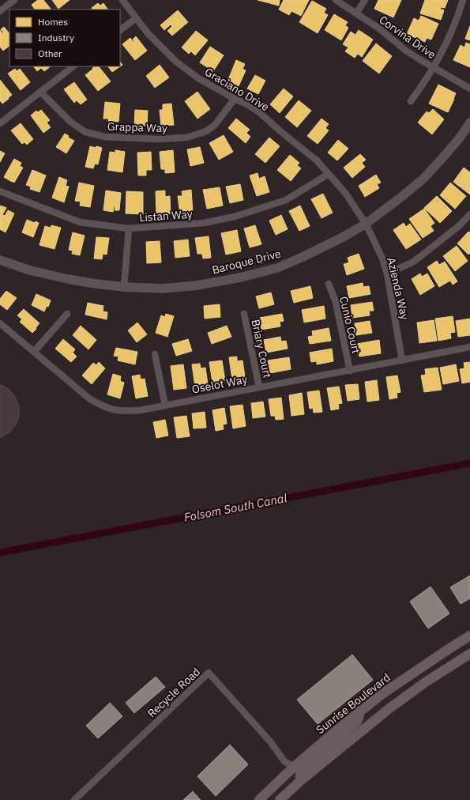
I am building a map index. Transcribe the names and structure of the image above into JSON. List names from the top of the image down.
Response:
{
  "streets": {
    "main road": ["Sunrise Boulevard"],
    "street": [
      "Corvina Drive",
      "Graciano Drive",
      "Grappa Way",
      "Listan Way",
      "Baroque Drive",
      "Azienda Way",
      "Cunio Court",
      "Briary Court",
      "Oselot Way",
      "Recycle Road"
    ]
  },
  "crossings": [
    ["Graciano Drive", "Grappa Way"],
    ["Graciano Drive", "Listan Way"],
    ["Graciano Drive", "Baroque Drive"],
    ["Graciano Drive", "Azienda Way"],
    ["Baroque Drive", "Azienda Way"],
    ["Azienda Way", "Oselot Way"],
    ["Cunio Court", "Oselot Way"],
    ["Briary Court", "Oselot Way"],
    ["Recycle Road", "Sunrise Boulevard"]
  ],
  "water": ["Folsom South Canal"],
  "legend": ["Homes", "Industry", "Other"]
}
